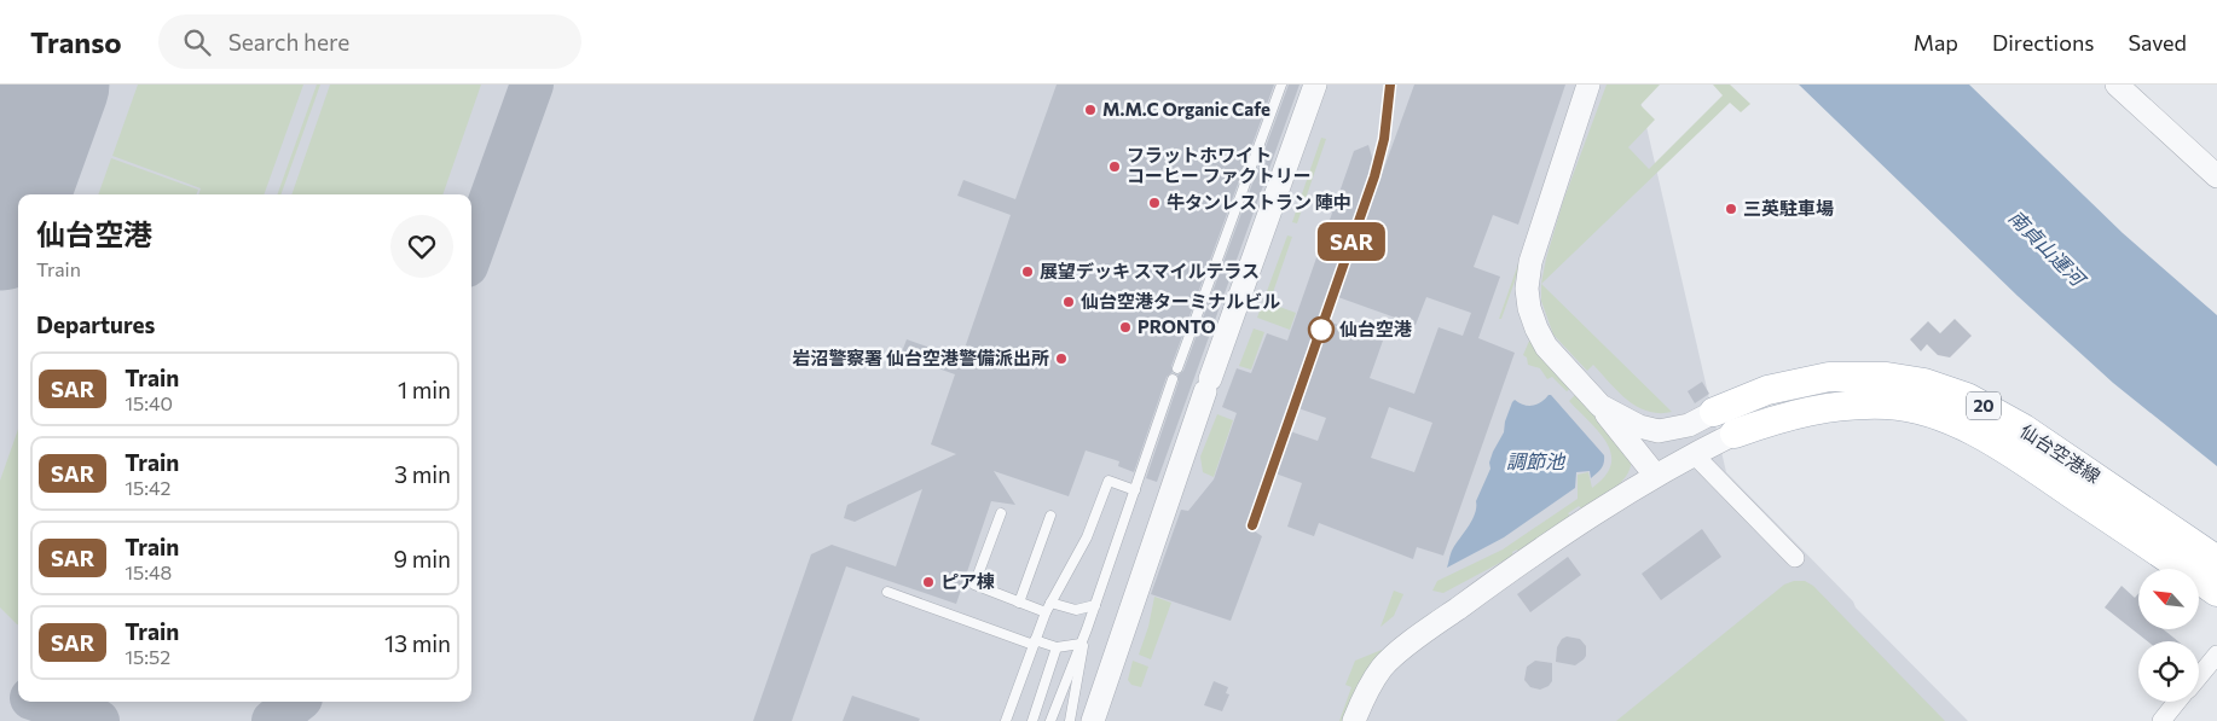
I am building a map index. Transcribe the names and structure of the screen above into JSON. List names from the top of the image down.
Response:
{
  "streets": {
    "main road": ["20", "仙台空港線"]
  },
  "water": ["南貞山運河", "調節池"],
  "places": [
    "M.M.C Organic Cafe",
    "フラットホワイト コーヒー ファクトリー",
    "牛タンレストラン 陣中",
    "三英駐車場",
    "展望デッキ スマイルテラス",
    "仙台空港ターミナルビル",
    "PRONTO",
    "仙台空港",
    "岩沼警察署 仙台空港警備派出所",
    "ピア棟"
  ],
  "north": "top left",
  "page": {
    "header": "Transo",
    "search": "Search here",
    "nav": ["Map", "Directions", "Saved"],
    "on_map": "SAR",
    "heading": [
      ["仙台空港", "Train"],
      "Departures"
    ],
    "list": [
      {
        "mark": "SAR",
        "name": "Train",
        "note": "15:40",
        "value": "1 min"
      },
      {
        "mark": "SAR",
        "name": "Train",
        "note": "15:42",
        "value": "3 min"
      },
      {
        "mark": "SAR",
        "name": "Train",
        "note": "15:48",
        "value": "9 min"
      },
      {
        "mark": "SAR",
        "name": "Train",
        "note": "15:52",
        "value": "13 min"
      }
    ]
  }
}
